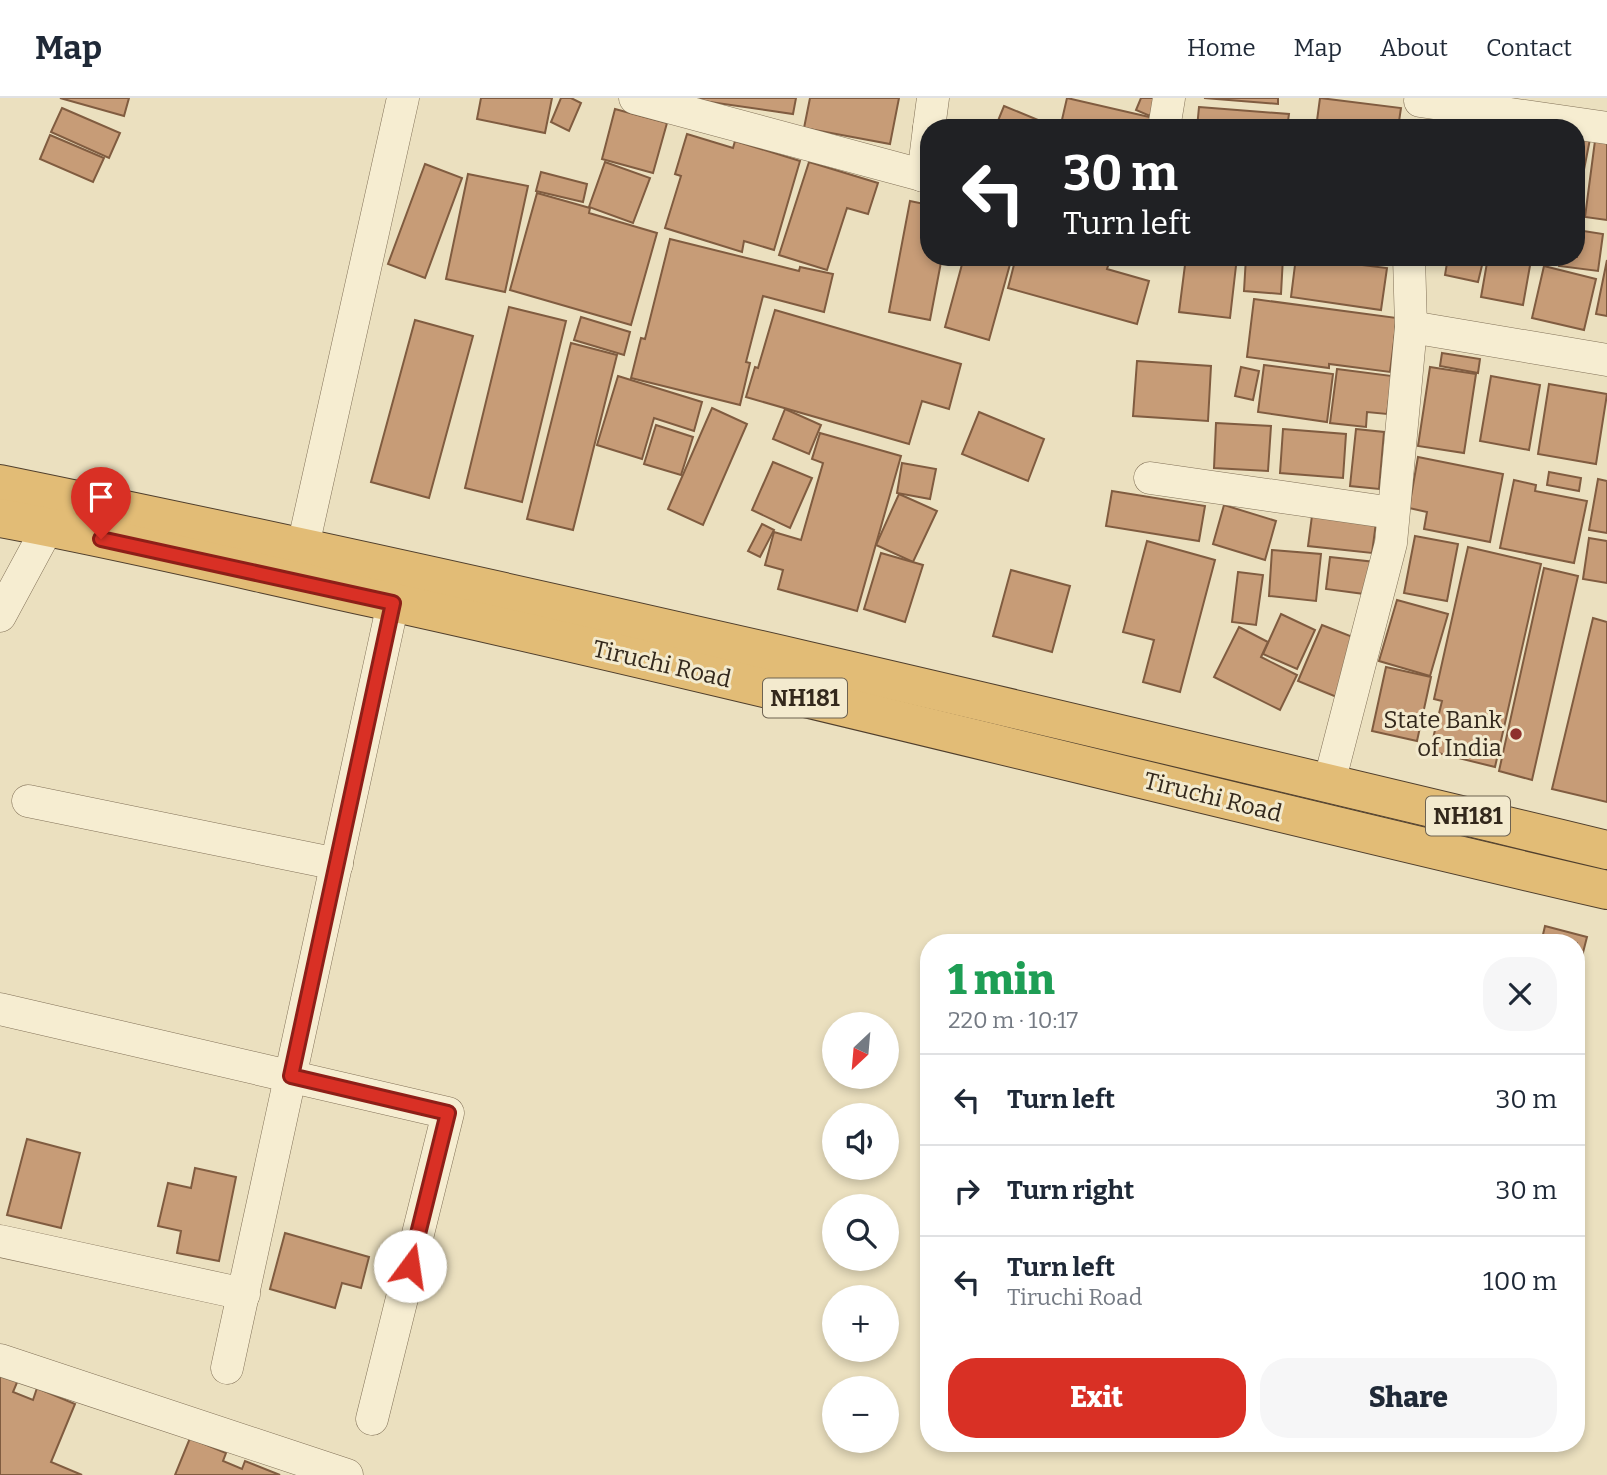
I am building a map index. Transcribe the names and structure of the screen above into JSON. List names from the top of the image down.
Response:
{
  "streets": {
    "highway": ["Tiruchi Road", "NH181"]
  },
  "places": ["State Bank of India"],
  "north": "bottom left",
  "page": {
    "header": "Map",
    "nav": [
      "Home",
      "Map",
      "About",
      "Contact"
    ],
    "turn": ["30 m", "Turn left"],
    "heading": ["1 min", "220 m · 10:17"],
    "map_buttons": ["+", "−"],
    "list": [
      {
        "name": "Turn left",
        "value": "30 m"
      },
      {
        "name": "Turn right",
        "value": "30 m"
      },
      {
        "name": "Turn left",
        "note": "Tiruchi Road",
        "value": "100 m"
      }
    ],
    "buttons": ["Exit", "Share"]
  }
}
